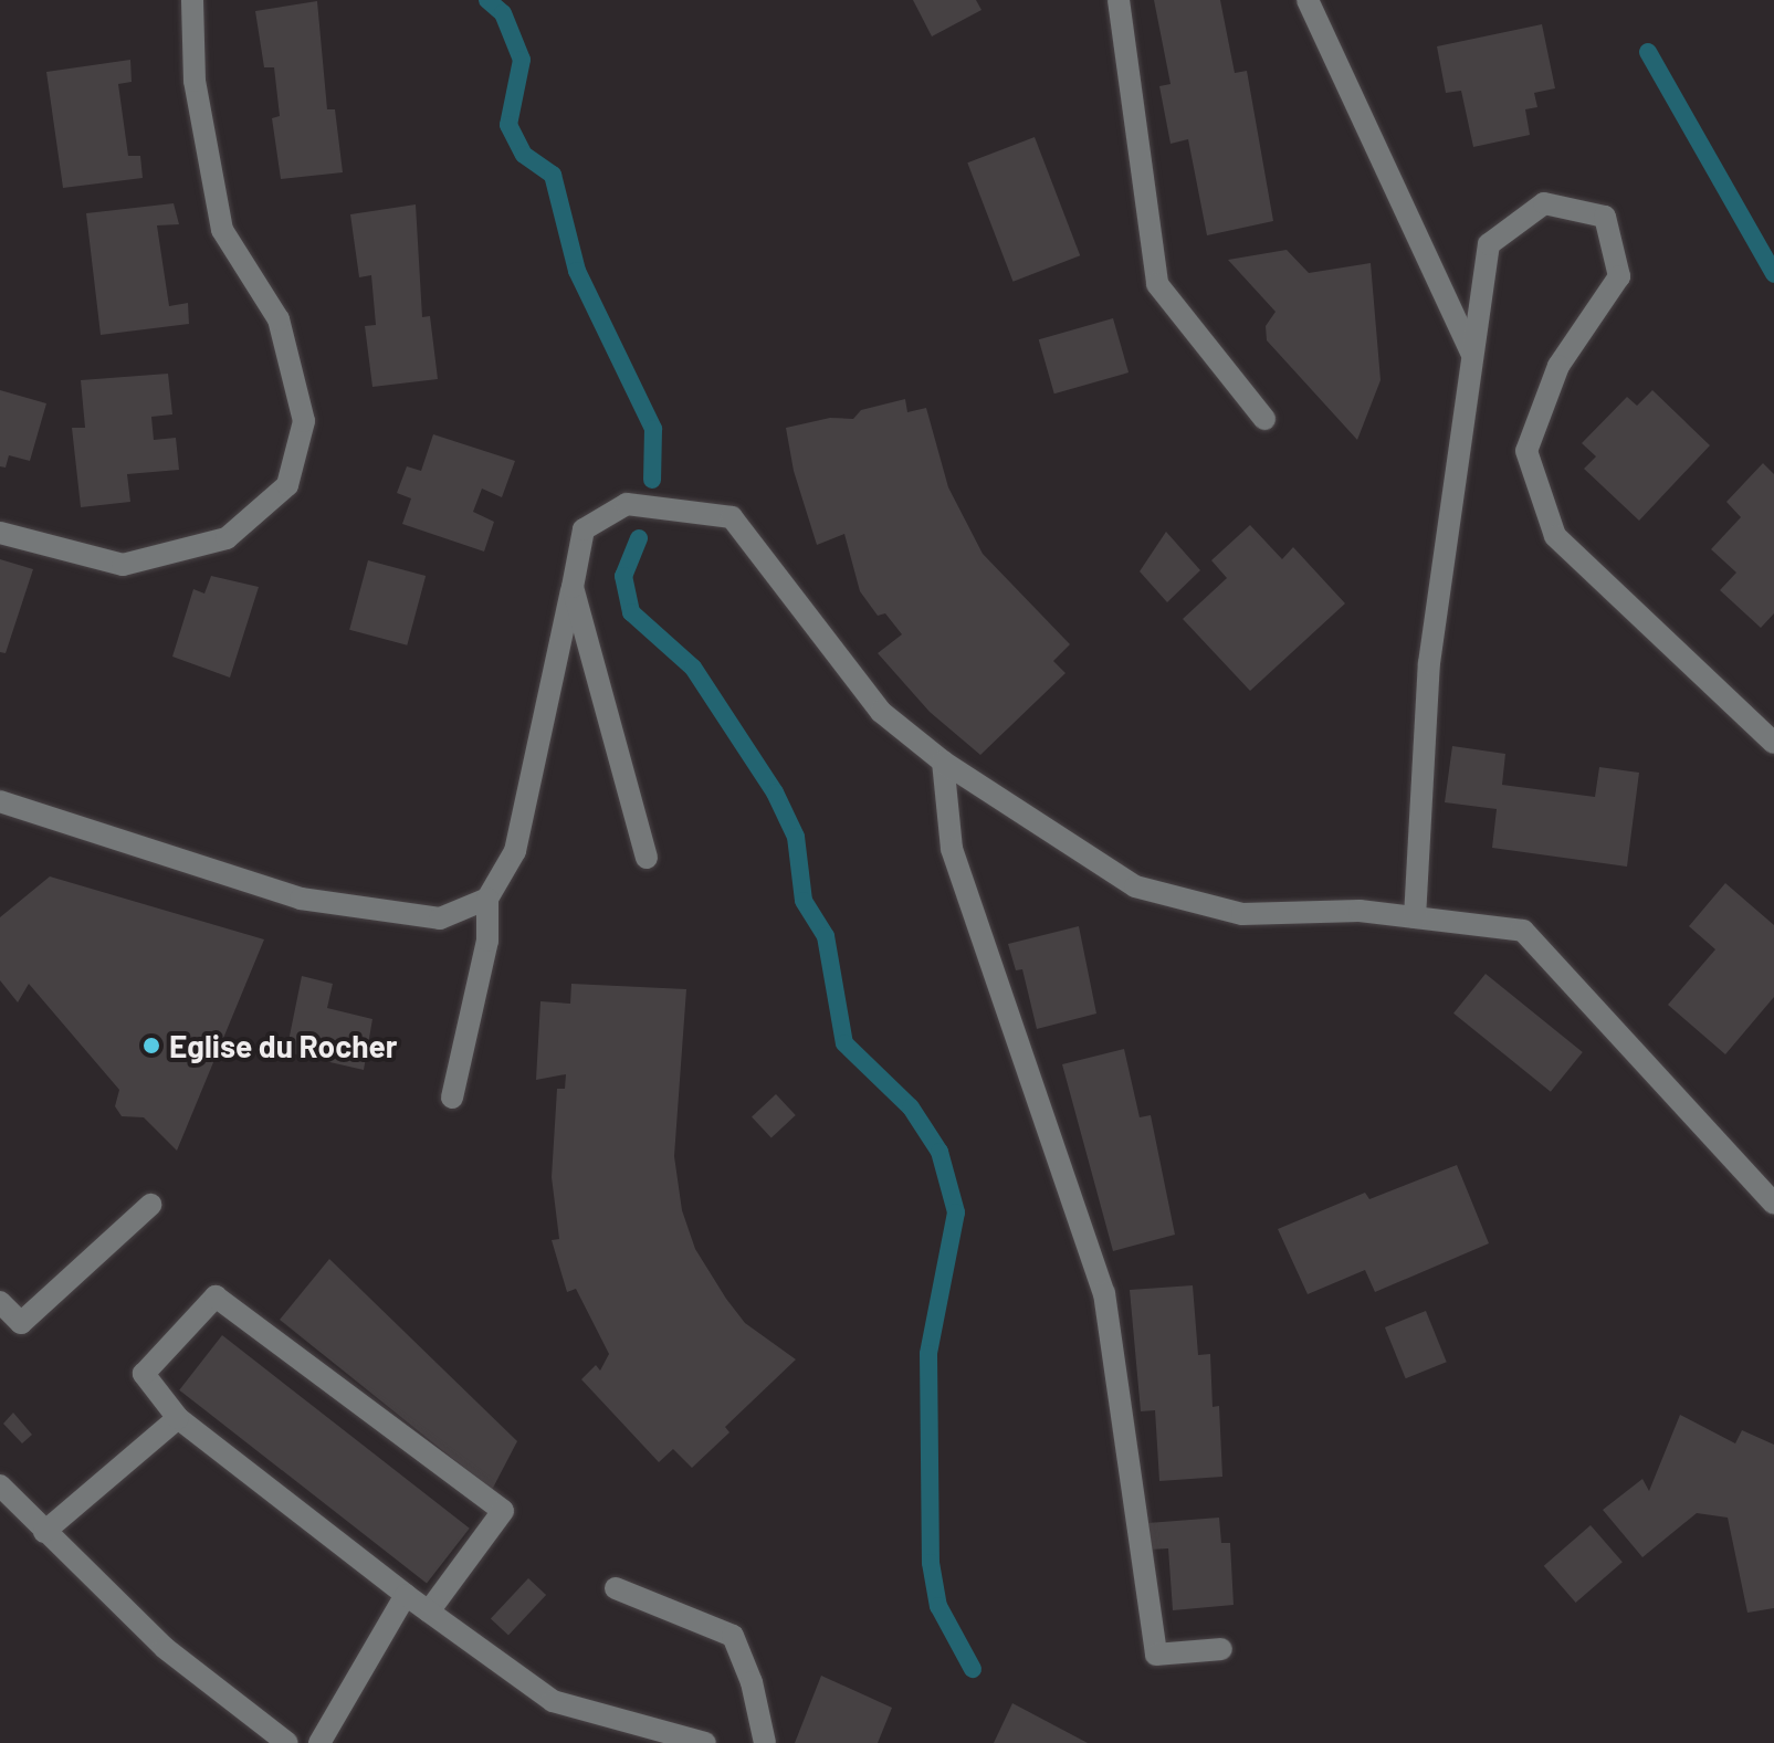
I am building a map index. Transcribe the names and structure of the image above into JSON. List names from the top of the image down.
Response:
{
  "places": ["Eglise du Rocher"]
}
